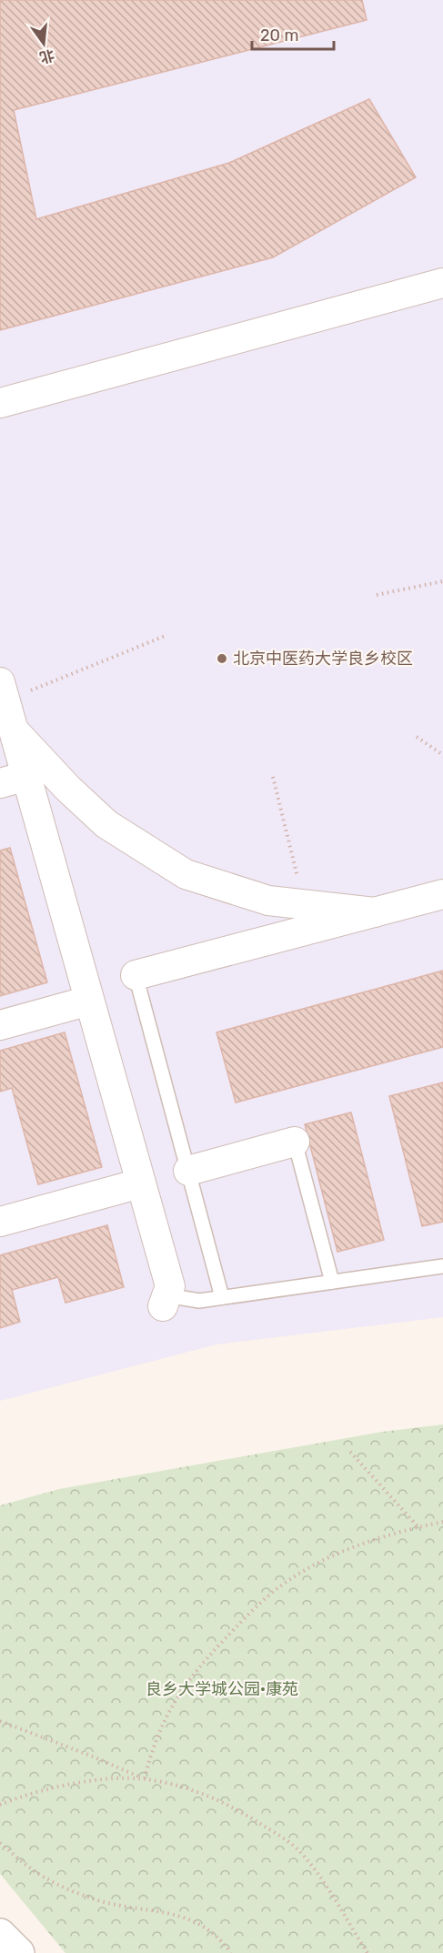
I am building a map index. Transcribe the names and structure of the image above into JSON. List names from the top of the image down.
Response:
{
  "parks": ["良乡大学城公园·康苑"],
  "places": ["北京中医药大学良乡校区"],
  "scale_bar": "20 m",
  "north": "bottom"
}
